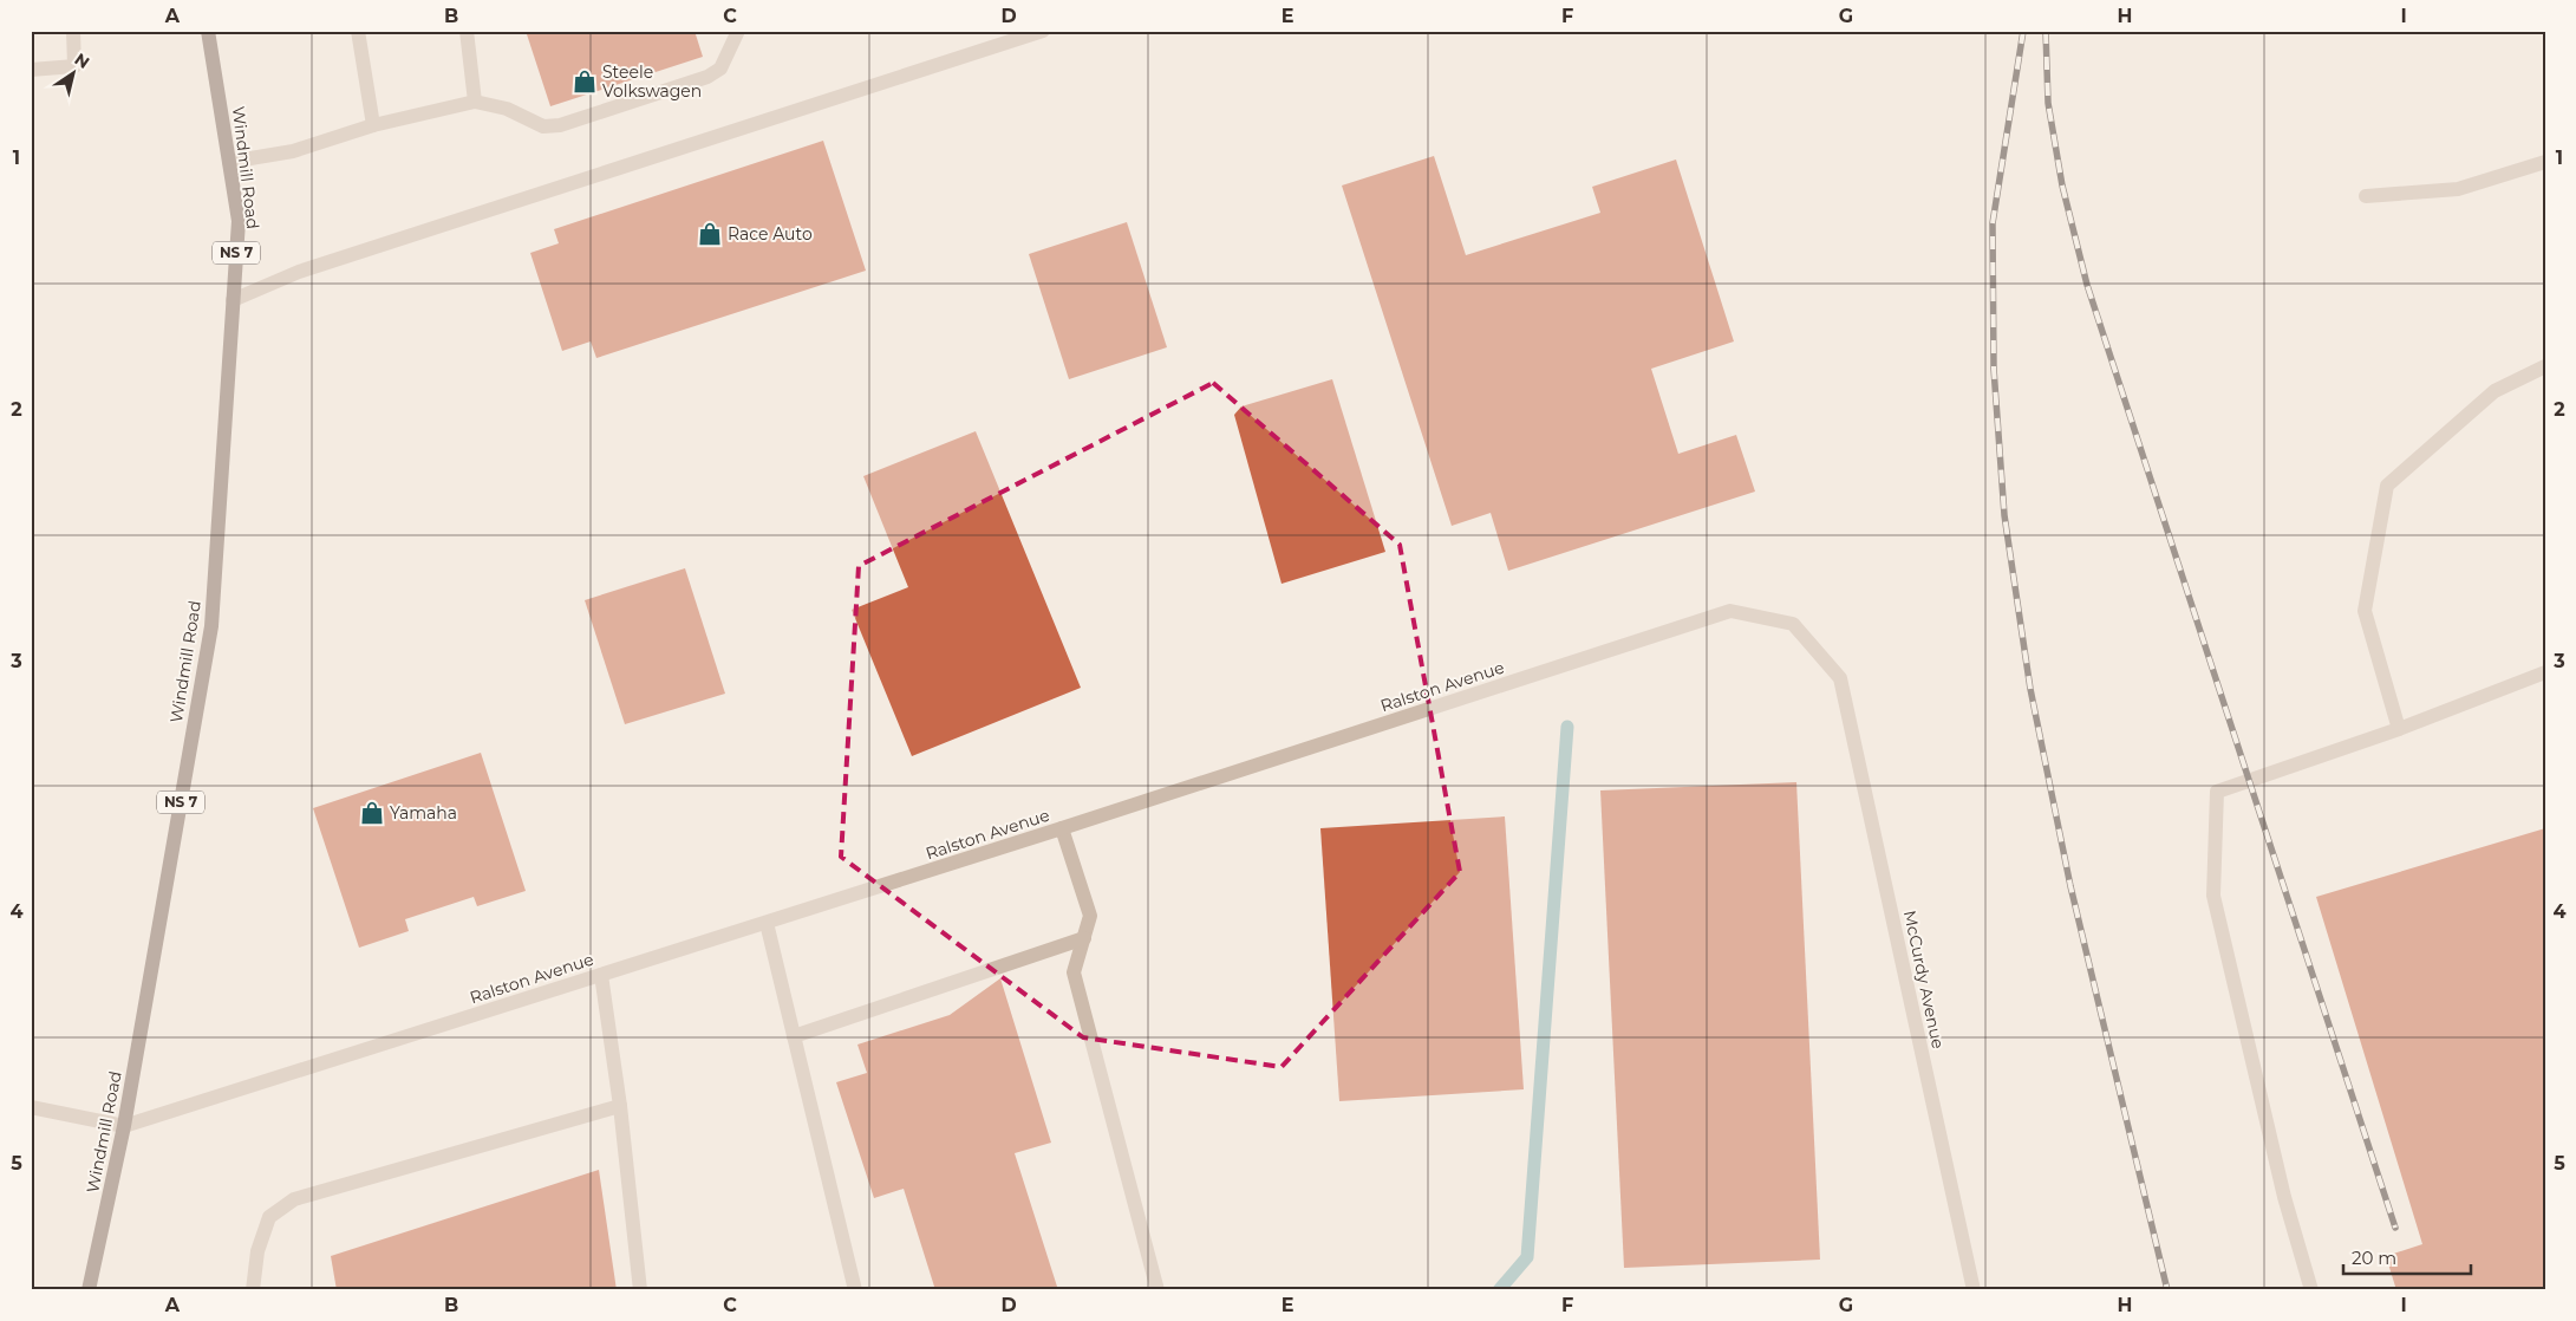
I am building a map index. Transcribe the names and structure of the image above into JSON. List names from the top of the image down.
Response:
{
  "streets": {
    "main road": ["Windmill Road", "NS 7"],
    "street": ["Ralston Avenue", "McCurdy Avenue"]
  },
  "crossings": [
    ["Windmill Road", "Ralston Avenue"],
    ["Ralston Avenue", "McCurdy Avenue"]
  ],
  "places": {
    "shop": ["Steele Volkswagen", "Race Auto", "Yamaha"]
  },
  "scale_bar": "20 m",
  "north": "top right",
  "grid": {
    "columns": [
      "A",
      "B",
      "C",
      "D",
      "E",
      "F",
      "G",
      "H",
      "I"
    ],
    "rows": [
      "1",
      "2",
      "3",
      "4",
      "5"
    ]
  }
}
